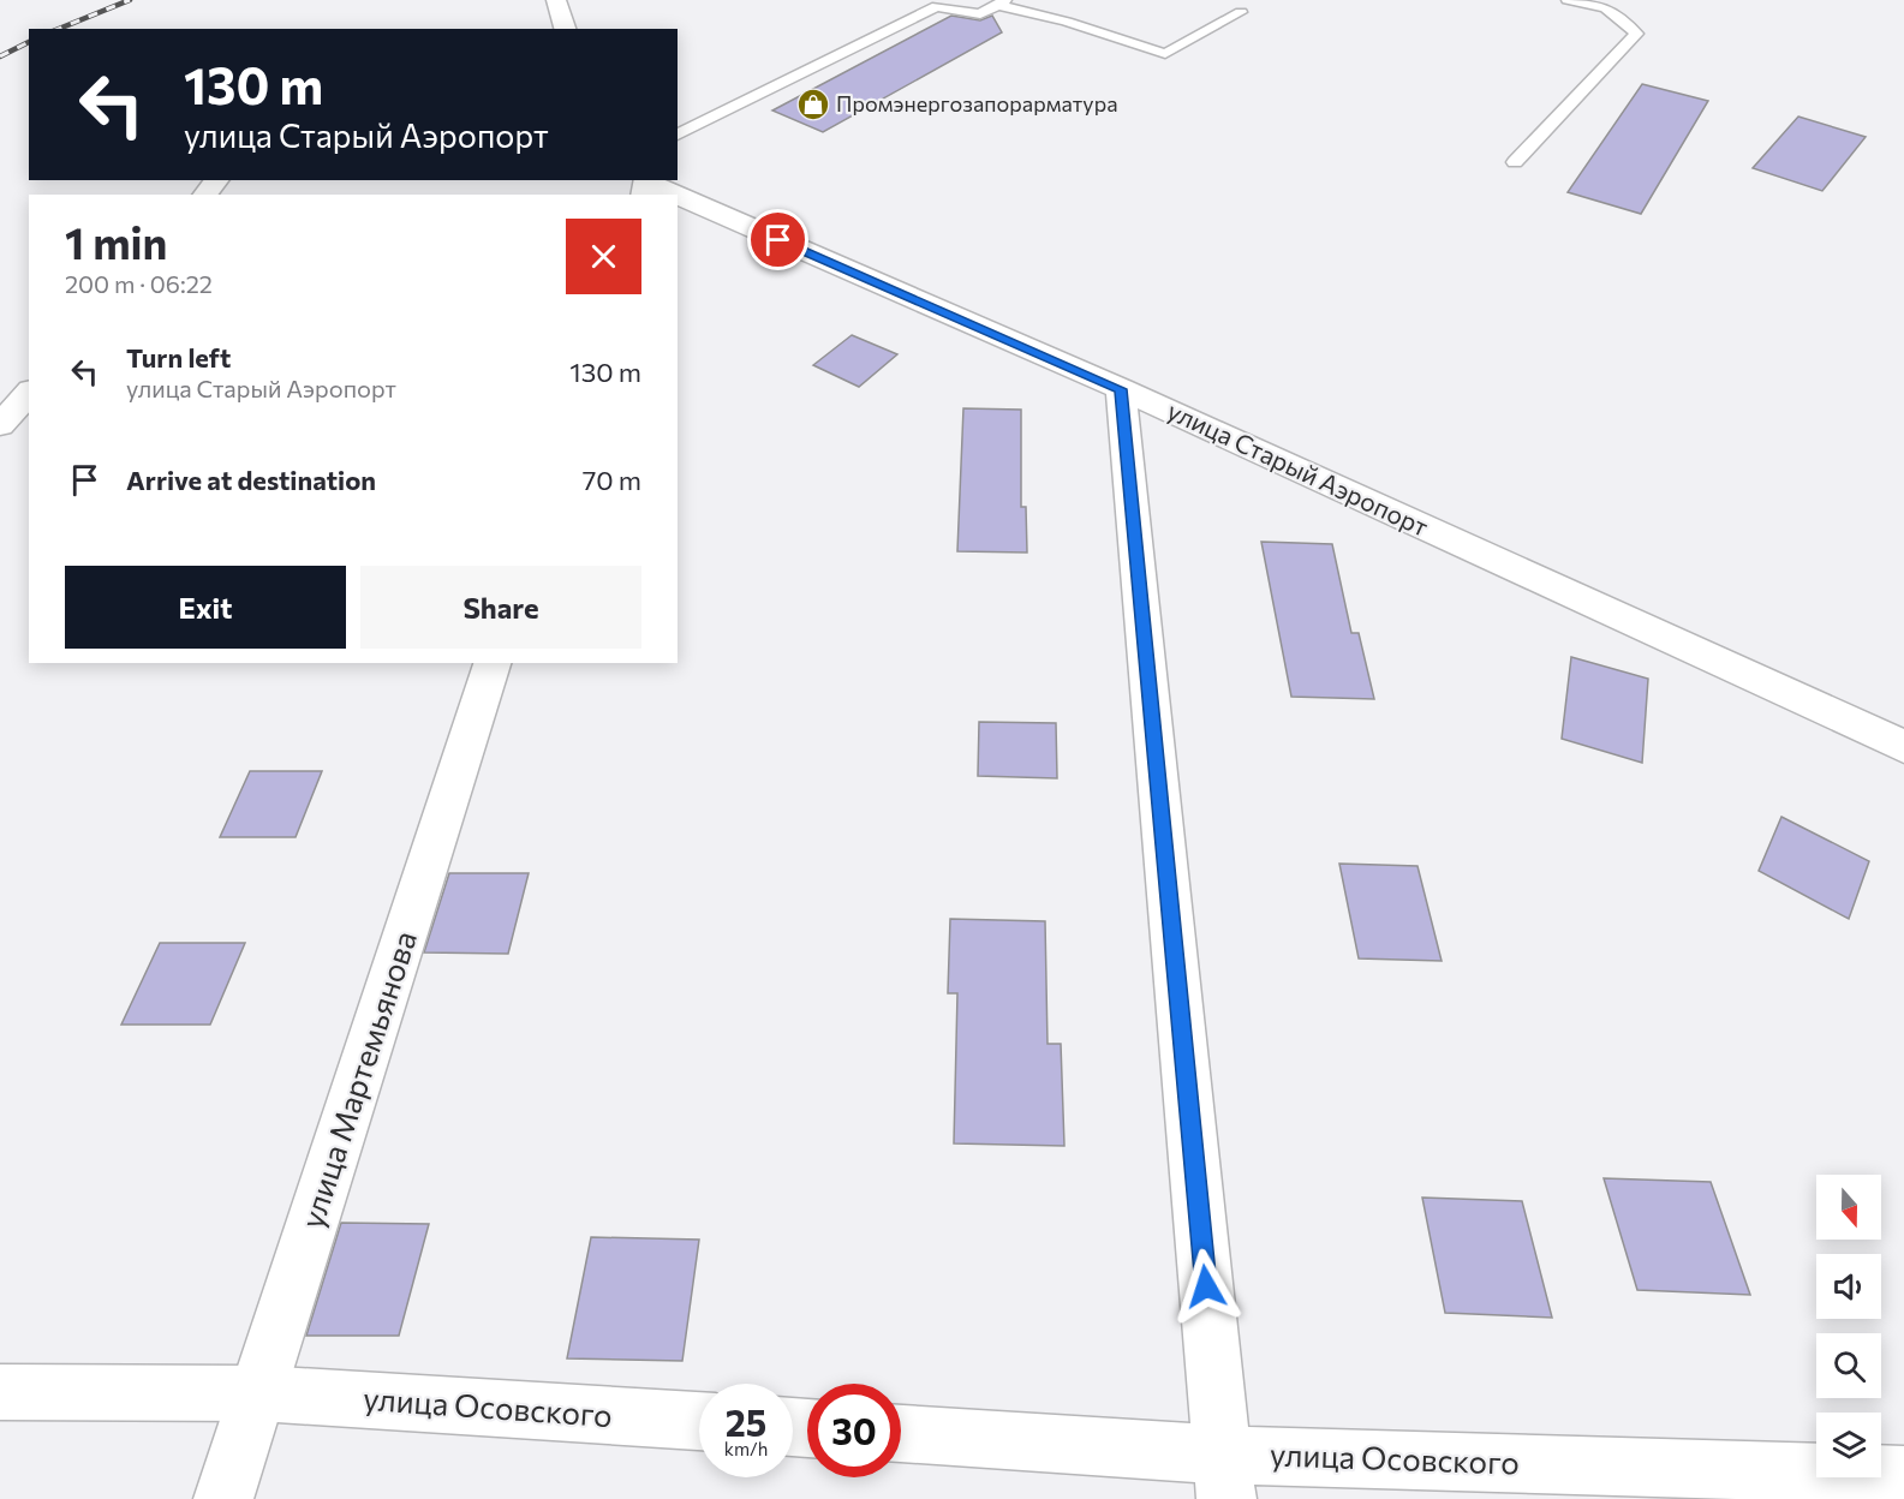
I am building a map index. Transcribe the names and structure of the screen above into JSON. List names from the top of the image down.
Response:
{
  "streets": {
    "street": ["улица Старый Аэропорт", "улица Мартемьянова", "улица Осовского"]
  },
  "crossings": [
    ["улица Мартемьянова", "улица Осовского"]
  ],
  "places": {
    "shop": ["Промэнергозапорарматура"]
  },
  "north": "bottom",
  "page": {
    "turn": ["130 m", "улица Старый Аэропорт"],
    "heading": ["1 min", "200 m · 06:22"],
    "list": [
      {
        "name": "Turn left",
        "note": "улица Старый Аэропорт",
        "value": "130 m"
      },
      {
        "name": "Arrive at destination",
        "value": "70 m"
      }
    ],
    "buttons": ["Exit", "Share"],
    "speed": "25 km/h",
    "limit": "30"
  }
}
